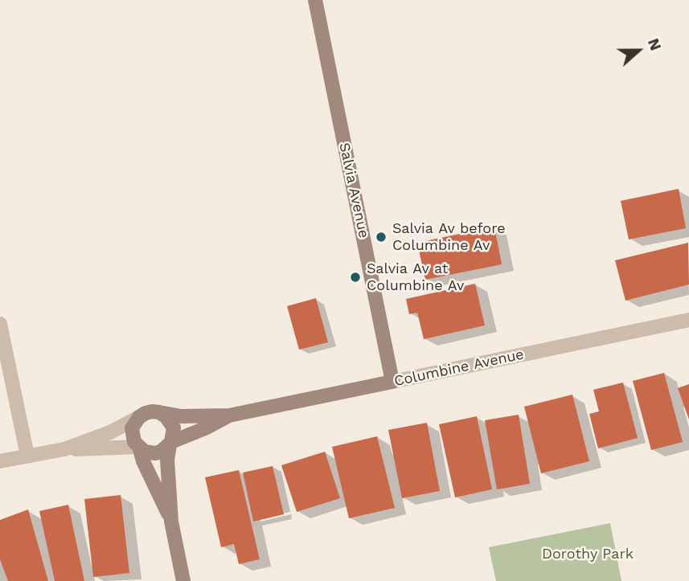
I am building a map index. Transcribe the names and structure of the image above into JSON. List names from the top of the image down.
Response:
{
  "streets": {
    "street": ["Salvia Avenue", "Columbine Avenue"]
  },
  "crossings": [
    ["Salvia Avenue", "Columbine Avenue"]
  ],
  "parks": ["Dorothy Park"],
  "places": ["Salvia Av before Columbine Av", "Salvia Av at Columbine Av"],
  "north": "right"
}
